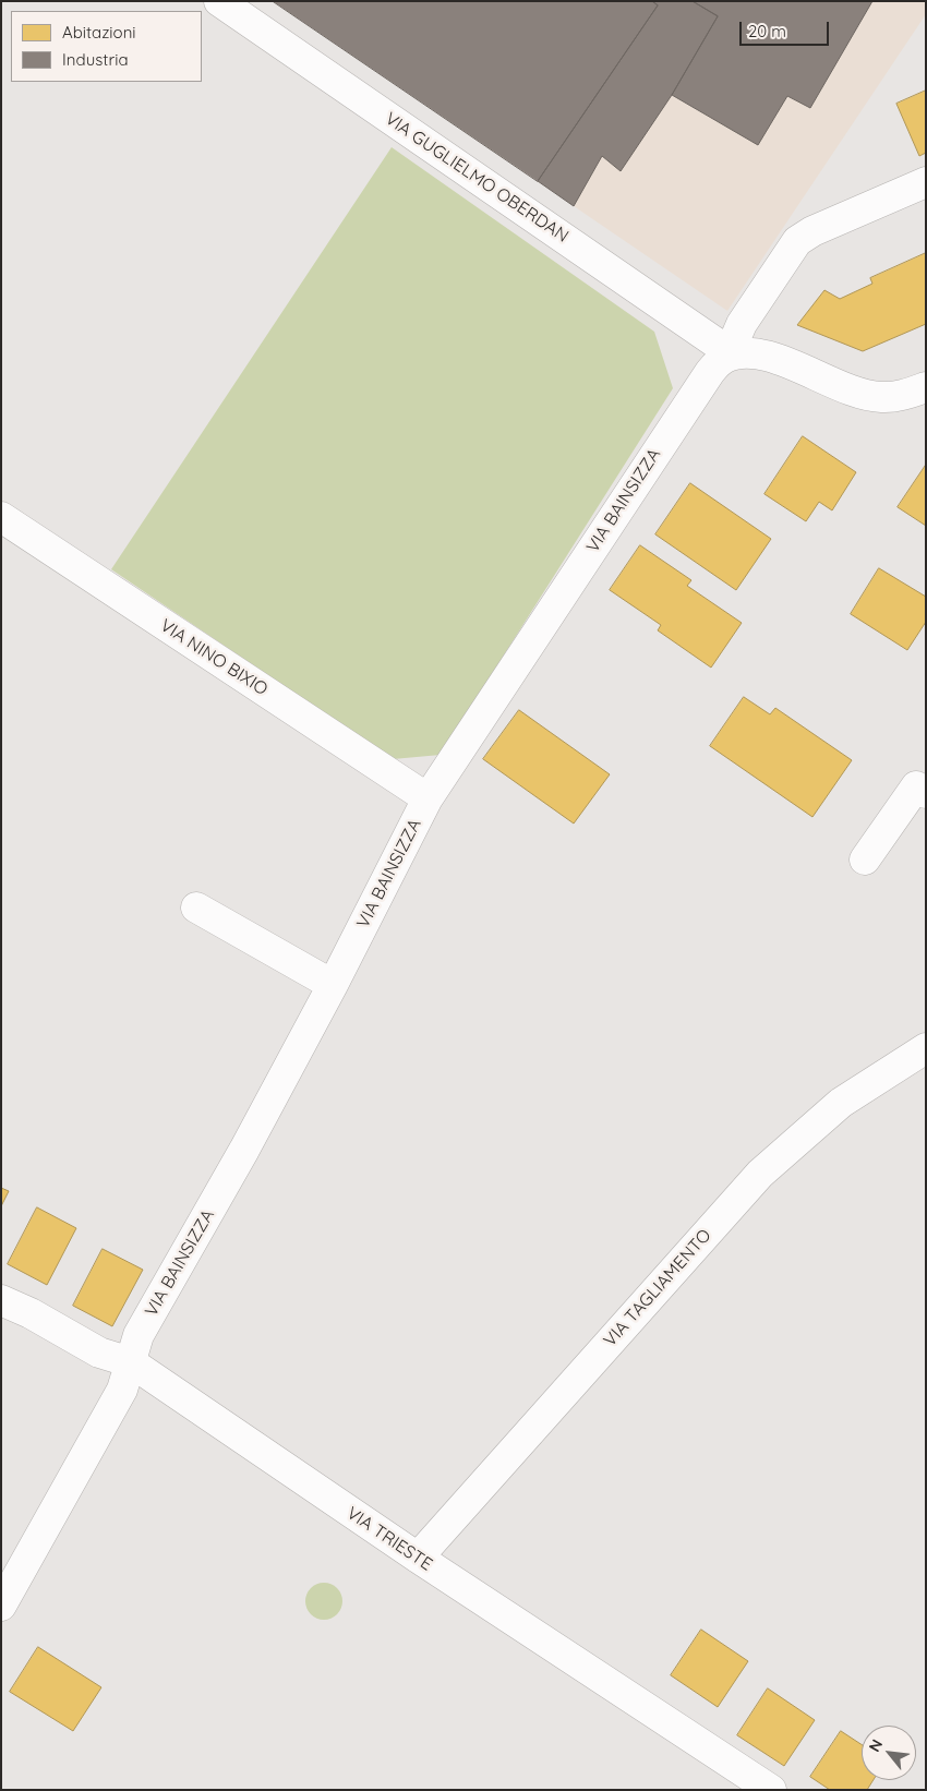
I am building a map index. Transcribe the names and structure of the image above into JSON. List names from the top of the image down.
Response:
{
  "streets": {
    "street": [
      "VIA GUGLIELMO OBERDAN",
      "VIA BAINSIZZA",
      "VIA NINO BIXIO",
      "VIA TAGLIAMENTO",
      "VIA TRIESTE"
    ]
  },
  "crossings": [
    ["VIA GUGLIELMO OBERDAN", "VIA BAINSIZZA"],
    ["VIA BAINSIZZA", "VIA NINO BIXIO"],
    ["VIA BAINSIZZA", "VIA TRIESTE"],
    ["VIA TAGLIAMENTO", "VIA TRIESTE"]
  ],
  "legend": ["Abitazioni", "Industria"],
  "scale_bar": "20 m",
  "north": "top left"
}
